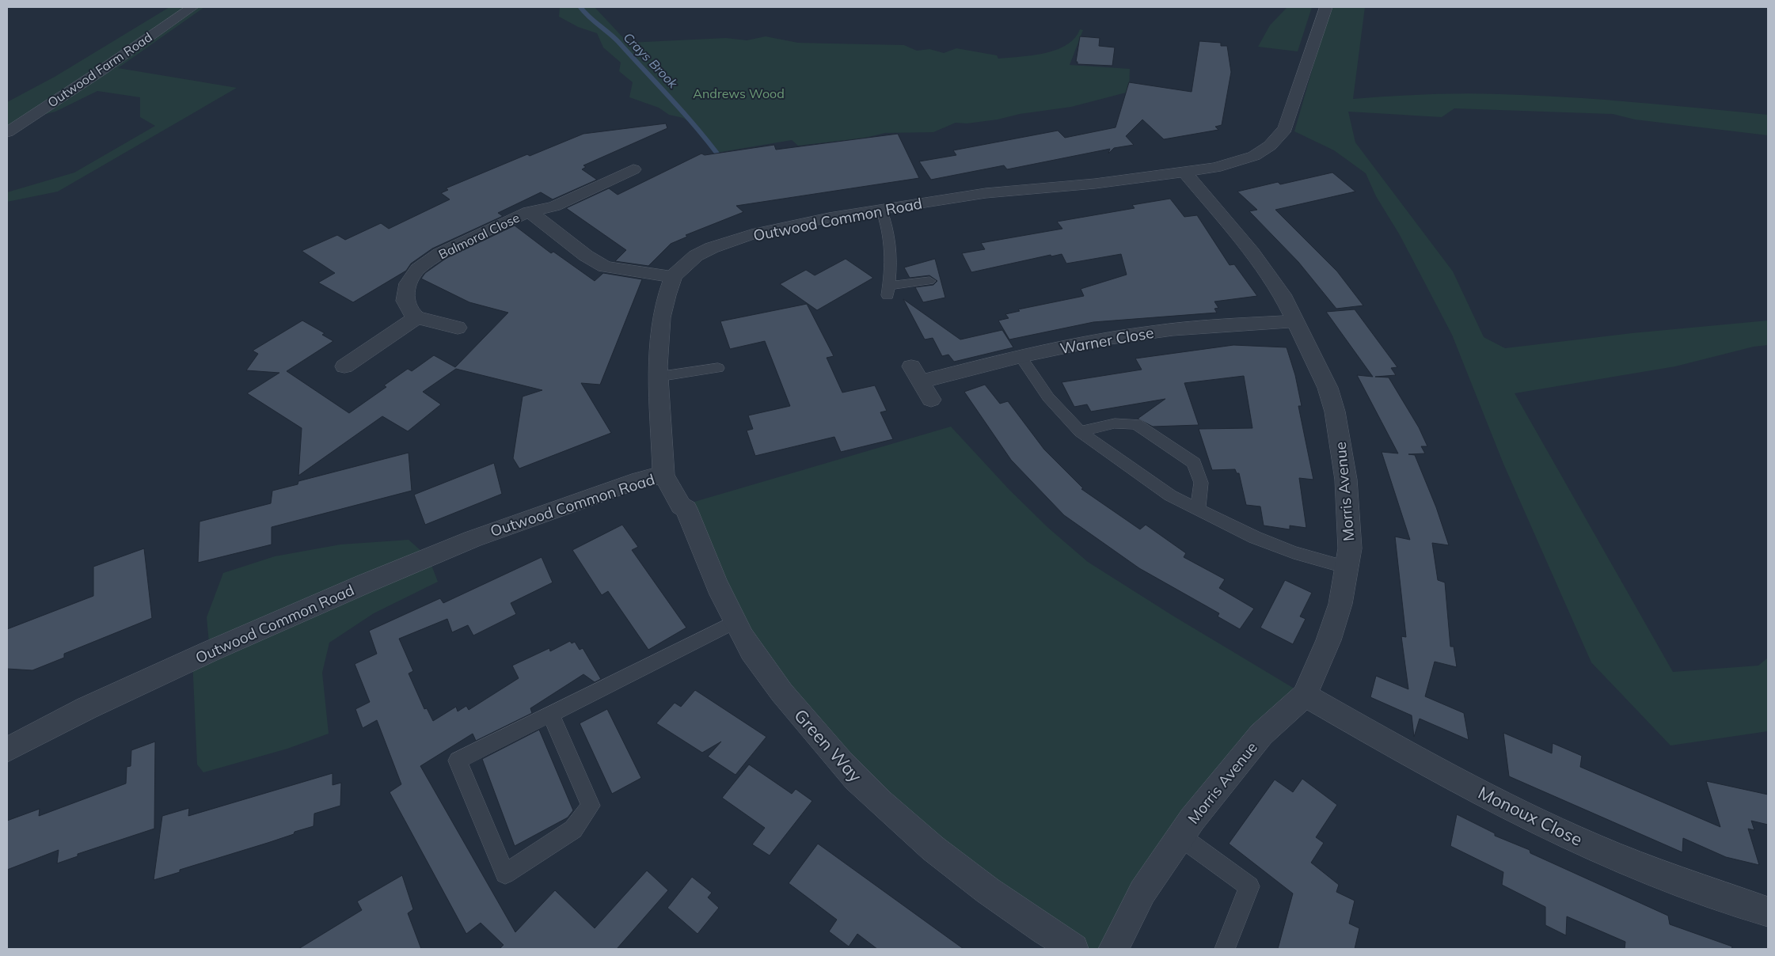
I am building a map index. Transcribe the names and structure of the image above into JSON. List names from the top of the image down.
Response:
{
  "streets": {
    "street": [
      "Outwood Farm Road",
      "Outwood Common Road",
      "Balmoral Close",
      "Warner Close",
      "Morris Avenue",
      "Green Way",
      "Monoux Close"
    ]
  },
  "crossings": [
    ["Outwood Common Road", "Morris Avenue"],
    ["Outwood Common Road", "Green Way"],
    ["Warner Close", "Morris Avenue"],
    ["Morris Avenue", "Monoux Close"]
  ],
  "water": ["Crays Brook"],
  "parks": ["Andrews Wood"]
}
